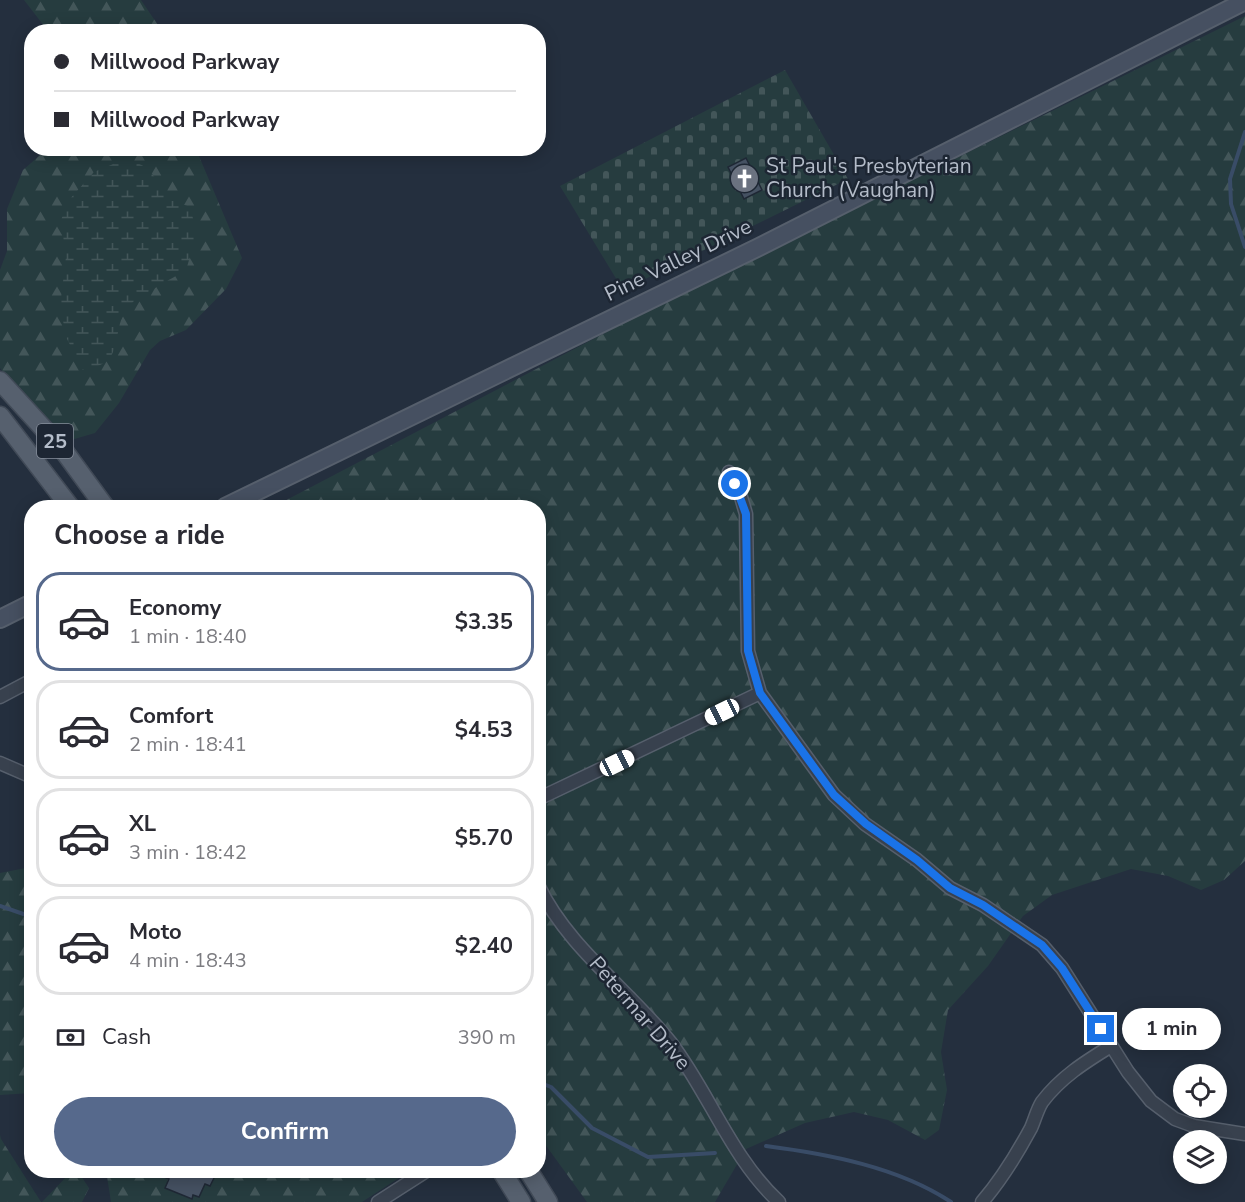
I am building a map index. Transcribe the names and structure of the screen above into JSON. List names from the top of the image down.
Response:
{
  "streets": {
    "main road": ["25"],
    "street": ["Pine Valley Drive", "Petermar Drive"]
  },
  "places": {
    "church": ["St Paul's Presbyterian Church (Vaughan)"]
  },
  "page": {
    "banner": ["Millwood Parkway", "Millwood Parkway"],
    "heading": "Choose a ride",
    "list": [
      {
        "name": "Economy",
        "note": "1 min · 18:40",
        "value": "$3.35"
      },
      {
        "name": "Comfort",
        "note": "2 min · 18:41",
        "value": "$4.53"
      },
      {
        "name": "XL",
        "note": "3 min · 18:42",
        "value": "$5.70"
      },
      {
        "name": "Moto",
        "note": "4 min · 18:43",
        "value": "$2.40"
      }
    ],
    "pay": ["Cash", "390 m"],
    "bubble": "1 min",
    "buttons": "Confirm"
  }
}
